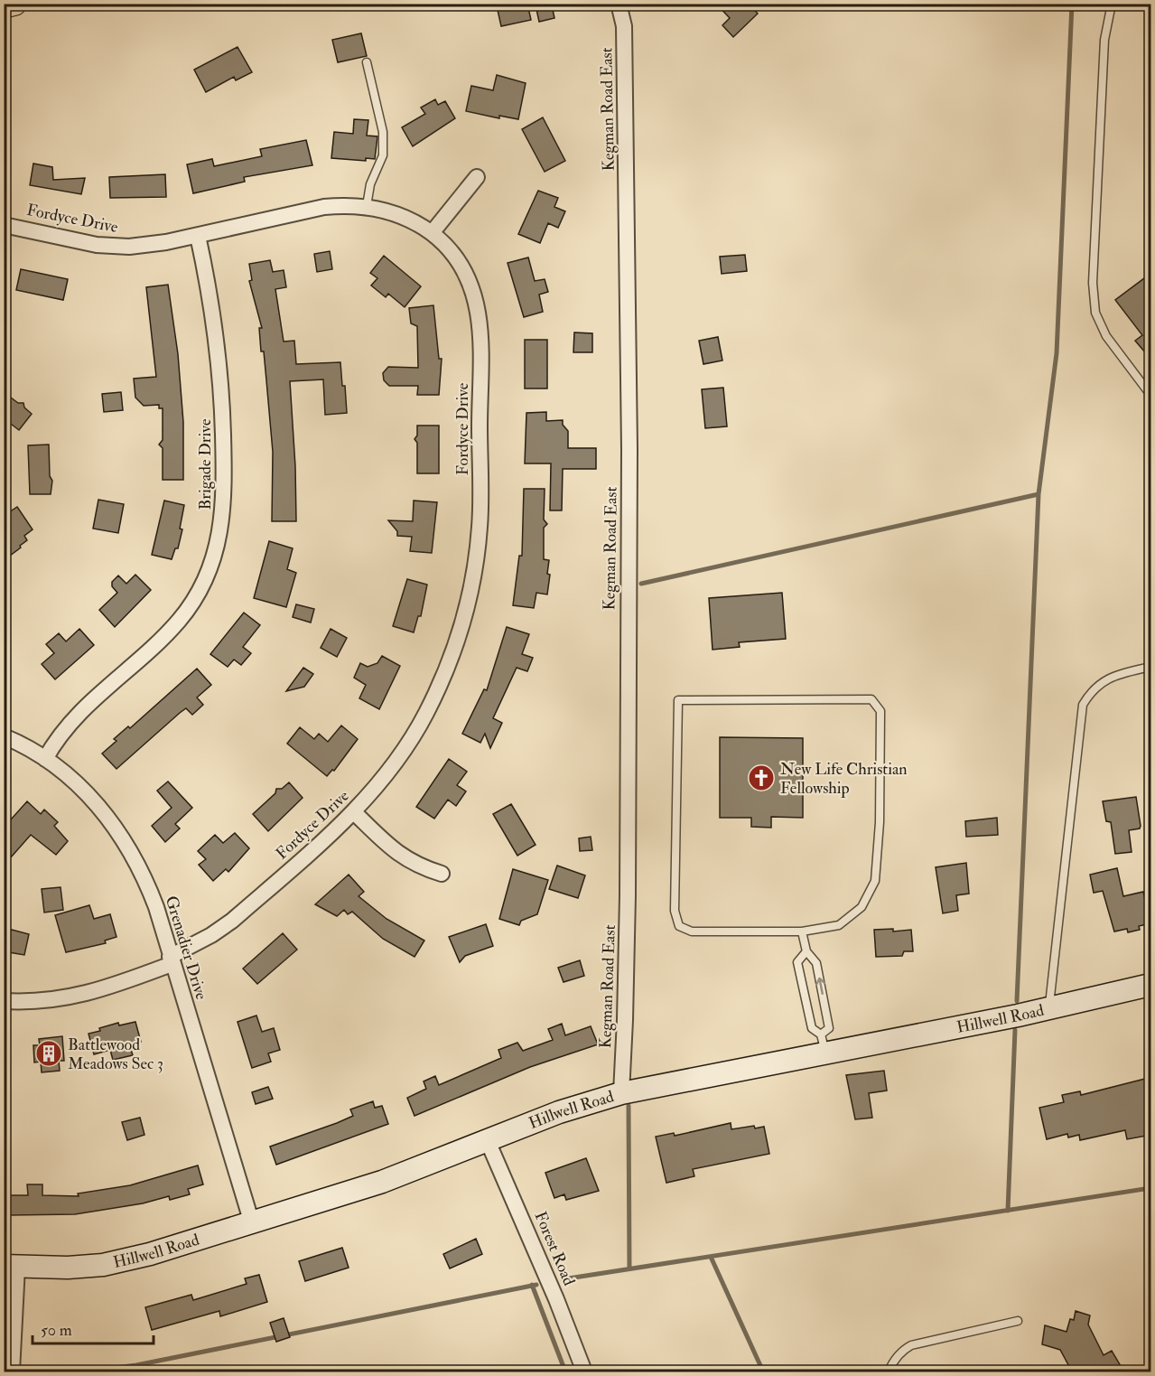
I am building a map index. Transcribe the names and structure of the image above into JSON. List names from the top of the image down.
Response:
{
  "streets": {
    "street": [
      "Kegman Road East",
      "Fordyce Drive",
      "Brigade Drive",
      "Grenadier Drive",
      "Hillwell Road",
      "Forest Road"
    ]
  },
  "crossings": [
    ["Kegman Road East", "Hillwell Road"],
    ["Fordyce Drive", "Brigade Drive"],
    ["Fordyce Drive", "Grenadier Drive"],
    ["Brigade Drive", "Grenadier Drive"],
    ["Grenadier Drive", "Hillwell Road"],
    ["Hillwell Road", "Forest Road"]
  ],
  "places": {
    "church": ["New Life Christian Fellowship"],
    "building": ["Battlewood Meadows Sec 3"]
  },
  "scale_bar": "50 m"
}
